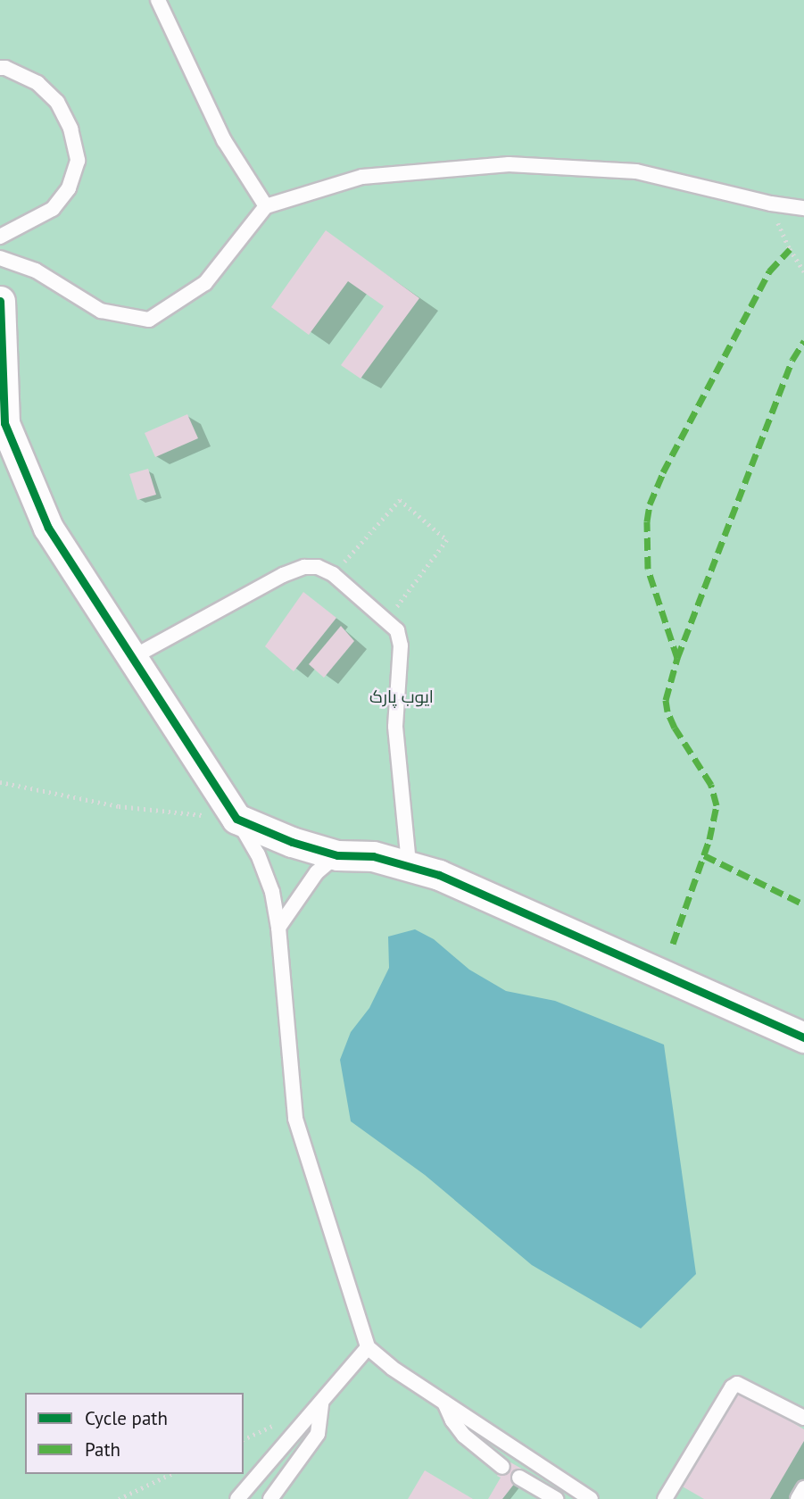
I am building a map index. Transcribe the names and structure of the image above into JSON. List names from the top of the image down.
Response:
{
  "parks": ["ایوب پارک"],
  "legend": ["Cycle path", "Path"]
}
